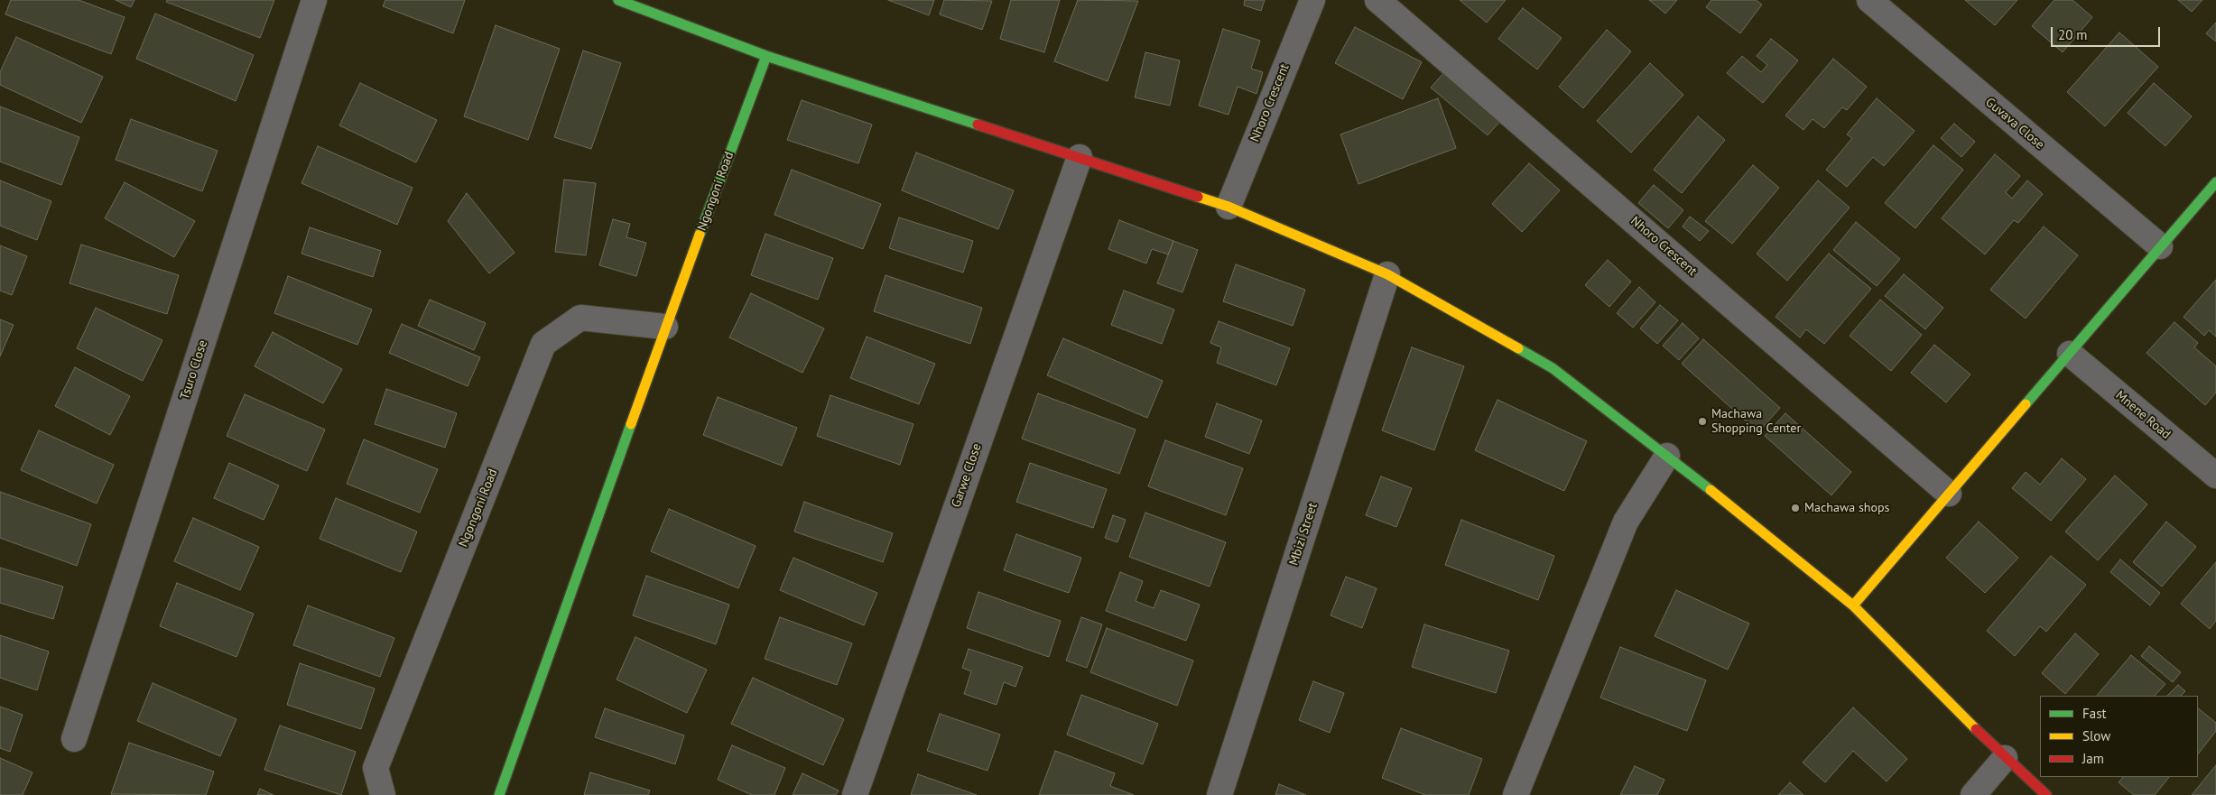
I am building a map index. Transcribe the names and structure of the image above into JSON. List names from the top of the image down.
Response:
{
  "streets": {
    "street": [
      "Nhoro Crescent",
      "Guvava Close",
      "Ngongoni Road",
      "Tsuro Close",
      "Mnene Road",
      "Garwe Close",
      "Mbizi Street"
    ]
  },
  "places": ["Machawa Shopping Center", "Machawa shops"],
  "legend": ["Fast", "Slow", "Jam"],
  "scale_bar": "20 m"
}
